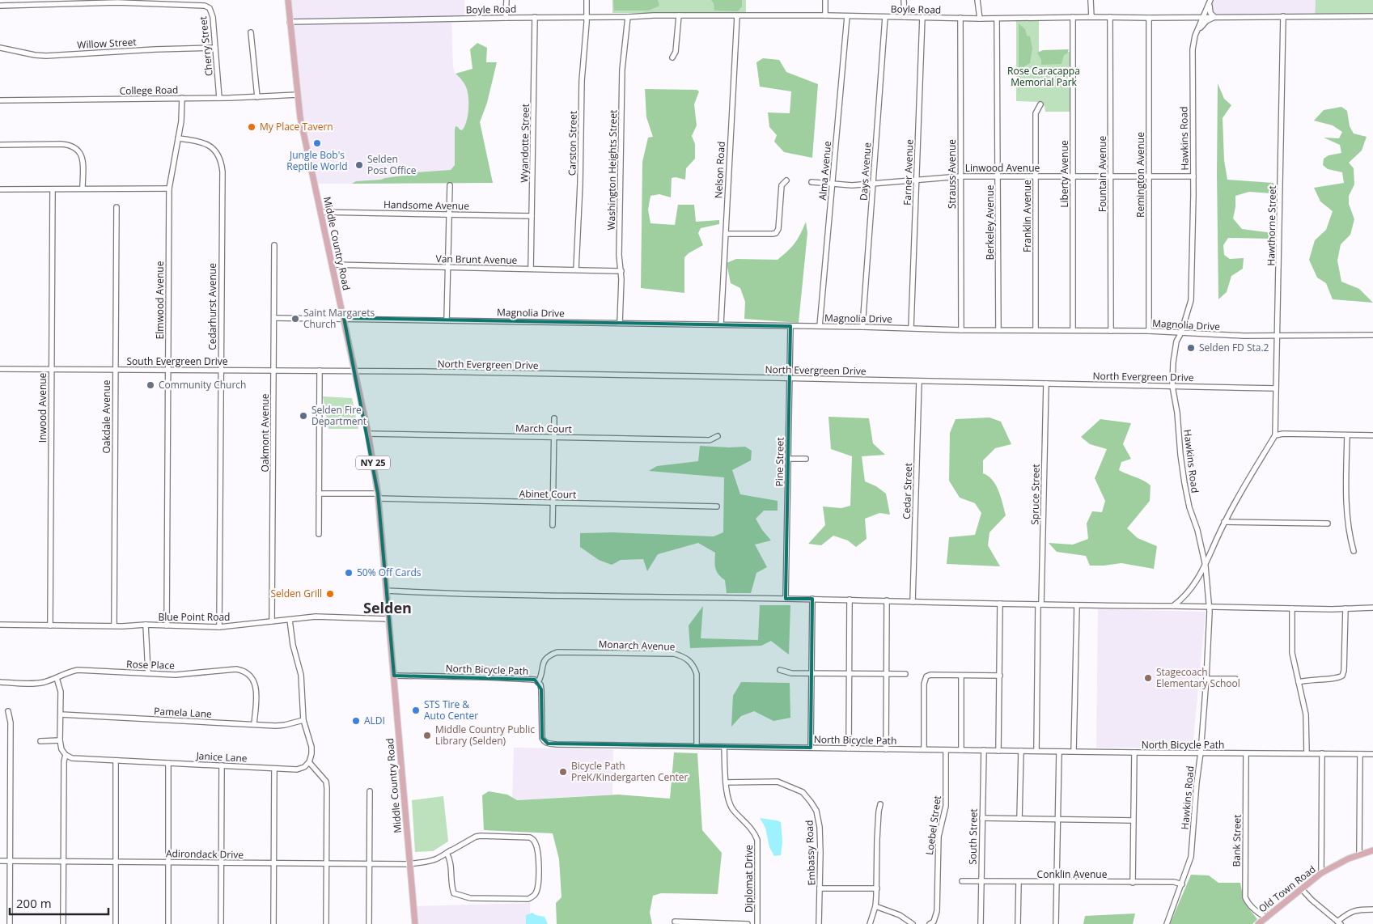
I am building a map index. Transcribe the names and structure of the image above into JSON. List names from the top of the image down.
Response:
{
  "streets": {
    "main road": ["Middle Country Road", "NY 25", "Old Town Road"],
    "street": [
      "Boyle Road",
      "Willow Street",
      "Cherry Street",
      "College Road",
      "Hawkins Road",
      "Wyandotte Street",
      "Carston Street",
      "Linwood Avenue",
      "Washington Heights Street",
      "Nelson Road",
      "Alma Avenue",
      "Days Avenue",
      "Farner Avenue",
      "Strauss Avenue",
      "Liberty Avenue",
      "Fountain Avenue",
      "Remington Avenue",
      "Handsome Avenue",
      "Franklin Avenue",
      "Berkeley Avenue",
      "Hawthorne Street",
      "Van Brunt Avenue",
      "Elmwood Avenue",
      "Cedarhurst Avenue",
      "Magnolia Drive",
      "South Evergreen Drive",
      "North Evergreen Drive",
      "Inwood Avenue",
      "Oakdale Avenue",
      "March Court",
      "Oakmont Avenue",
      "Pine Street",
      "Cedar Street",
      "Abinet Court",
      "Spruce Street",
      "Blue Point Road",
      "Monarch Avenue",
      "Rose Place",
      "North Bicycle Path",
      "Pamela Lane",
      "Janice Lane",
      "Loebel Street",
      "South Street",
      "Bank Street",
      "Embassy Road",
      "Adirondack Drive",
      "Conklin Avenue",
      "Diplomat Drive"
    ]
  },
  "crossings": [
    ["Boyle Road", "Hawkins Road"],
    ["Boyle Road", "Wyandotte Street"],
    ["Boyle Road", "Carston Street"],
    ["Boyle Road", "Washington Heights Street"],
    ["Boyle Road", "Nelson Road"],
    ["Boyle Road", "Alma Avenue"],
    ["Boyle Road", "Days Avenue"],
    ["Boyle Road", "Farner Avenue"],
    ["Boyle Road", "Strauss Avenue"],
    ["Boyle Road", "Liberty Avenue"],
    ["Boyle Road", "Fountain Avenue"],
    ["Boyle Road", "Remington Avenue"],
    ["Boyle Road", "Berkeley Avenue"],
    ["Boyle Road", "Hawthorne Street"],
    ["Boyle Road", "Middle Country Road"],
    ["Willow Street", "Cherry Street"],
    ["Cherry Street", "College Road"],
    ["College Road", "Middle Country Road"],
    ["College Road", "Elmwood Avenue"],
    ["Hawkins Road", "Linwood Avenue"],
    ["Hawkins Road", "Magnolia Drive"],
    ["Hawkins Road", "North Evergreen Drive"],
    ["Hawkins Road", "North Bicycle Path"],
    ["Hawkins Road", "Conklin Avenue"],
    ["Wyandotte Street", "Handsome Avenue"],
    ["Wyandotte Street", "Van Brunt Avenue"],
    ["Carston Street", "Van Brunt Avenue"],
    ["Linwood Avenue", "Alma Avenue"],
    ["Linwood Avenue", "Days Avenue"],
    ["Linwood Avenue", "Farner Avenue"],
    ["Linwood Avenue", "Strauss Avenue"],
    ["Linwood Avenue", "Liberty Avenue"],
    ["Linwood Avenue", "Fountain Avenue"],
    ["Linwood Avenue", "Remington Avenue"],
    ["Linwood Avenue", "Franklin Avenue"],
    ["Linwood Avenue", "Berkeley Avenue"],
    ["Washington Heights Street", "Van Brunt Avenue"],
    ["Washington Heights Street", "Magnolia Drive"],
    ["Nelson Road", "Magnolia Drive"],
    ["Alma Avenue", "Magnolia Drive"],
    ["Days Avenue", "Magnolia Drive"],
    ["Farner Avenue", "Magnolia Drive"],
    ["Strauss Avenue", "Magnolia Drive"],
    ["Liberty Avenue", "Magnolia Drive"],
    ["Fountain Avenue", "Magnolia Drive"],
    ["Remington Avenue", "Magnolia Drive"],
    ["Handsome Avenue", "Middle Country Road"],
    ["Franklin Avenue", "Magnolia Drive"],
    ["Berkeley Avenue", "Magnolia Drive"],
    ["Hawthorne Street", "Magnolia Drive"],
    ["Hawthorne Street", "North Evergreen Drive"],
    ["Middle Country Road", "Van Brunt Avenue"],
    ["Middle Country Road", "Magnolia Drive"],
    ["Middle Country Road", "South Evergreen Drive"],
    ["Middle Country Road", "North Evergreen Drive"],
    ["Middle Country Road", "March Court"],
    ["Middle Country Road", "Abinet Court"],
    ["Middle Country Road", "Blue Point Road"],
    ["Middle Country Road", "North Bicycle Path"],
    ["Middle Country Road", "Adirondack Drive"],
    ["Elmwood Avenue", "Cedarhurst Avenue"],
    ["Elmwood Avenue", "South Evergreen Drive"],
    ["Elmwood Avenue", "Blue Point Road"],
    ["Cedarhurst Avenue", "South Evergreen Drive"],
    ["Cedarhurst Avenue", "Blue Point Road"],
    ["Magnolia Drive", "Oakmont Avenue"],
    ["Magnolia Drive", "Pine Street"],
    ["South Evergreen Drive", "North Evergreen Drive"],
    ["South Evergreen Drive", "Inwood Avenue"],
    ["South Evergreen Drive", "Oakdale Avenue"],
    ["South Evergreen Drive", "Oakmont Avenue"],
    ["North Evergreen Drive", "Pine Street"],
    ["North Evergreen Drive", "Cedar Street"],
    ["North Evergreen Drive", "Spruce Street"],
    ["Inwood Avenue", "Blue Point Road"],
    ["Oakdale Avenue", "Blue Point Road"],
    ["Oakmont Avenue", "Blue Point Road"],
    ["Spruce Street", "North Bicycle Path"],
    ["Monarch Avenue", "North Bicycle Path"],
    ["Rose Place", "Pamela Lane"],
    ["North Bicycle Path", "Loebel Street"],
    ["North Bicycle Path", "South Street"],
    ["North Bicycle Path", "Bank Street"],
    ["North Bicycle Path", "Diplomat Drive"],
    ["South Street", "Conklin Avenue"],
    ["Bank Street", "Old Town Road"],
    ["Embassy Road", "Diplomat Drive"]
  ],
  "districts": ["Selden"],
  "parks": ["Rose Caracappa Memorial Park"],
  "places": [
    "My Place Tavern",
    "Jungle Bob's Reptile World",
    "Selden Post Office",
    "Saint Margarets Church",
    "Selden FD Sta.2",
    "Community Church",
    "Selden Fire Department",
    "50% Off Cards",
    "Selden Grill",
    "Stagecoach Elementary School",
    "STS Tire & Auto Center",
    "ALDI",
    "Middle Country Public Library (Selden)",
    "Bicycle Path PreK/Kindergarten Center"
  ],
  "scale_bar": "200 m"
}
